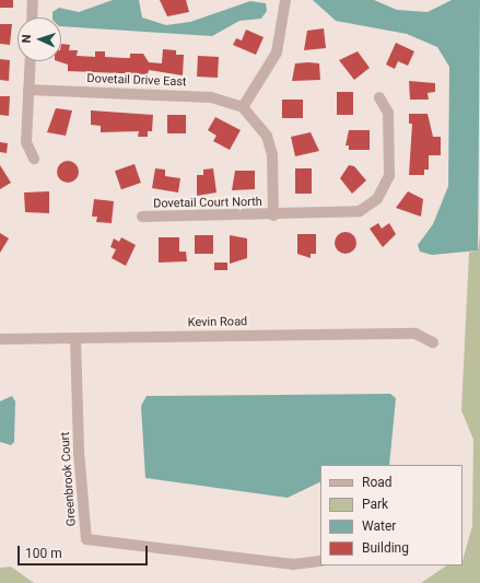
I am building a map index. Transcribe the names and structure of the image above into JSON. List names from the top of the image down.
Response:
{
  "streets": {
    "street": [
      "Dovetail Drive East",
      "Dovetail Court North",
      "Kevin Road",
      "Greenbrook Court"
    ]
  },
  "crossings": [
    ["Kevin Road", "Greenbrook Court"]
  ],
  "legend": [
    "Road",
    "Park",
    "Water",
    "Building"
  ],
  "scale_bar": "100 m",
  "north": "left"
}
